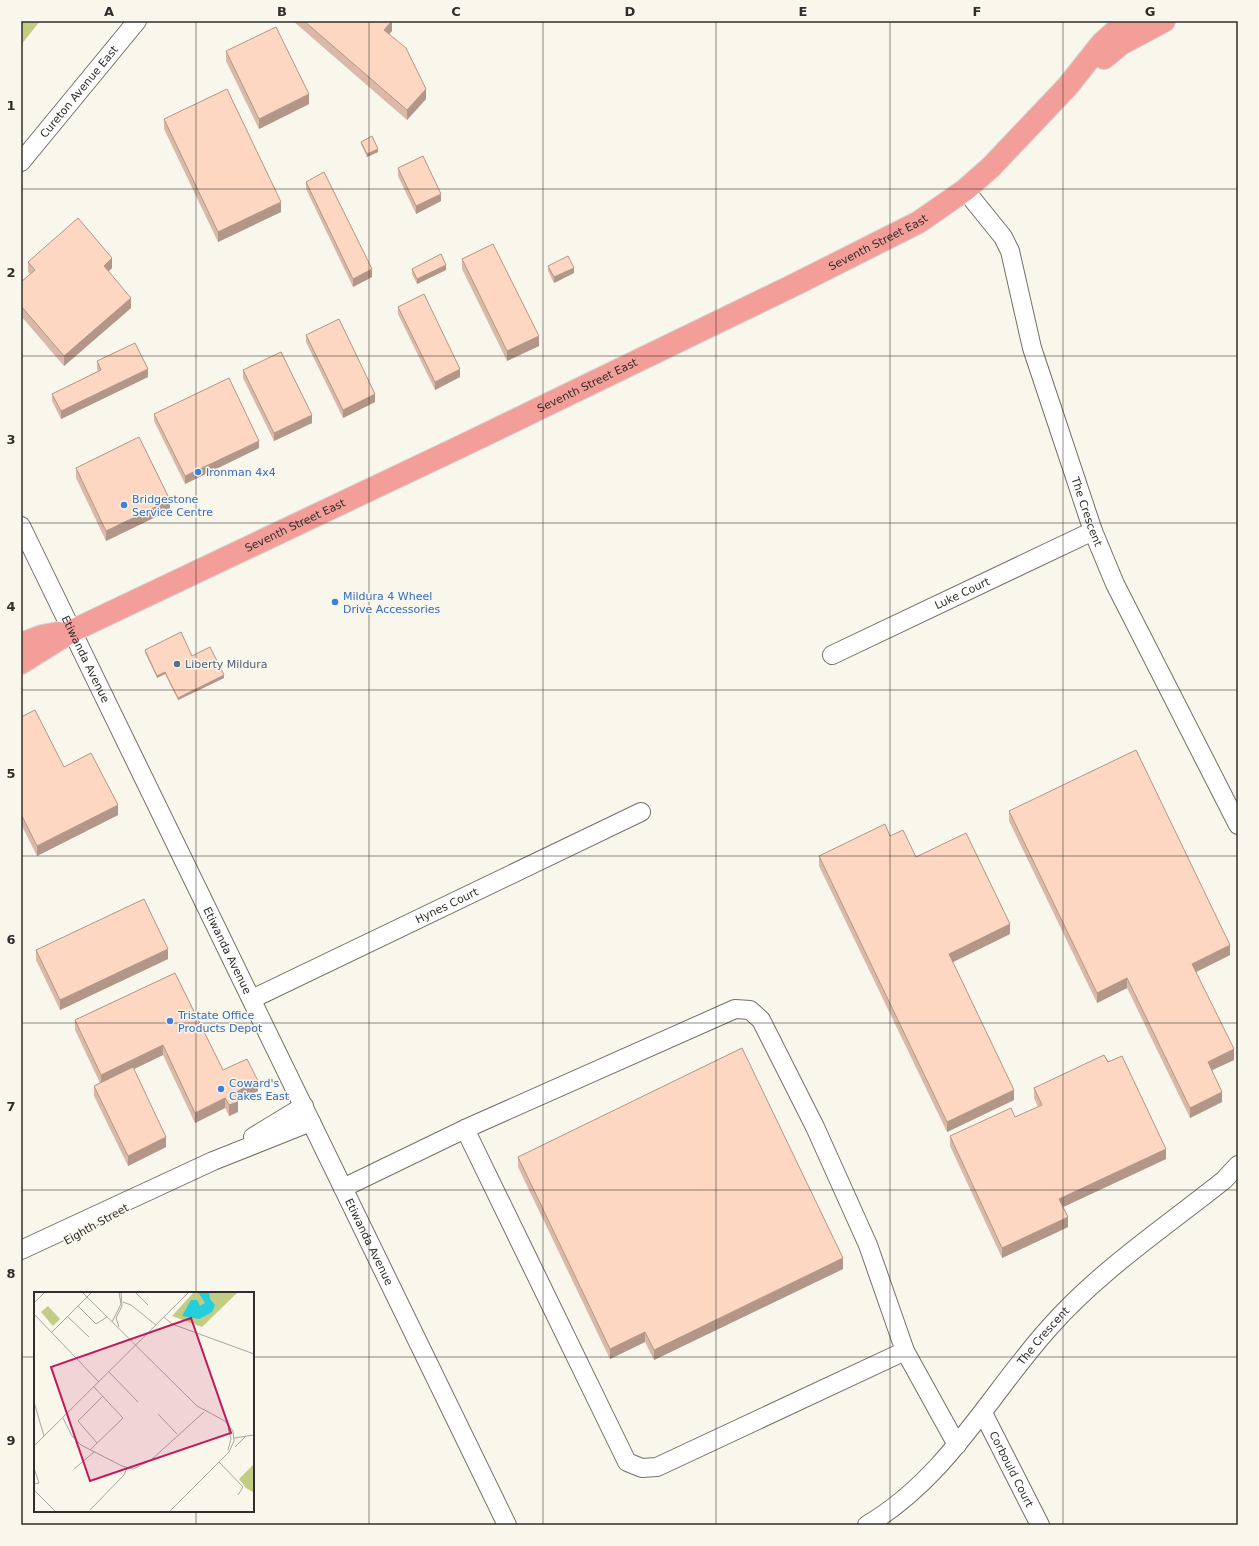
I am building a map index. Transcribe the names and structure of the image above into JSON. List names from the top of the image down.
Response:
{
  "streets": {
    "main road": ["Seventh Street East"],
    "street": [
      "Cureton Avenue East",
      "The Crescent",
      "Luke Court",
      "Etiwanda Avenue",
      "Hynes Court",
      "Eighth Street",
      "Corbould Court"
    ]
  },
  "crossings": [
    ["Seventh Street East", "The Crescent"],
    ["Seventh Street East", "Etiwanda Avenue"],
    ["The Crescent", "Luke Court"],
    ["The Crescent", "Corbould Court"],
    ["Etiwanda Avenue", "Hynes Court"],
    ["Etiwanda Avenue", "Eighth Street"]
  ],
  "places": [
    "Ironman 4x4",
    "Bridgestone Service Centre",
    "Mildura 4 Wheel Drive Accessories",
    "Liberty Mildura",
    "Tristate Office Products Depot",
    "Coward's Cakes East"
  ],
  "grid": {
    "columns": [
      "A",
      "B",
      "C",
      "D",
      "E",
      "F",
      "G"
    ],
    "rows": [
      "1",
      "2",
      "3",
      "4",
      "5",
      "6",
      "7",
      "8",
      "9"
    ]
  }
}
